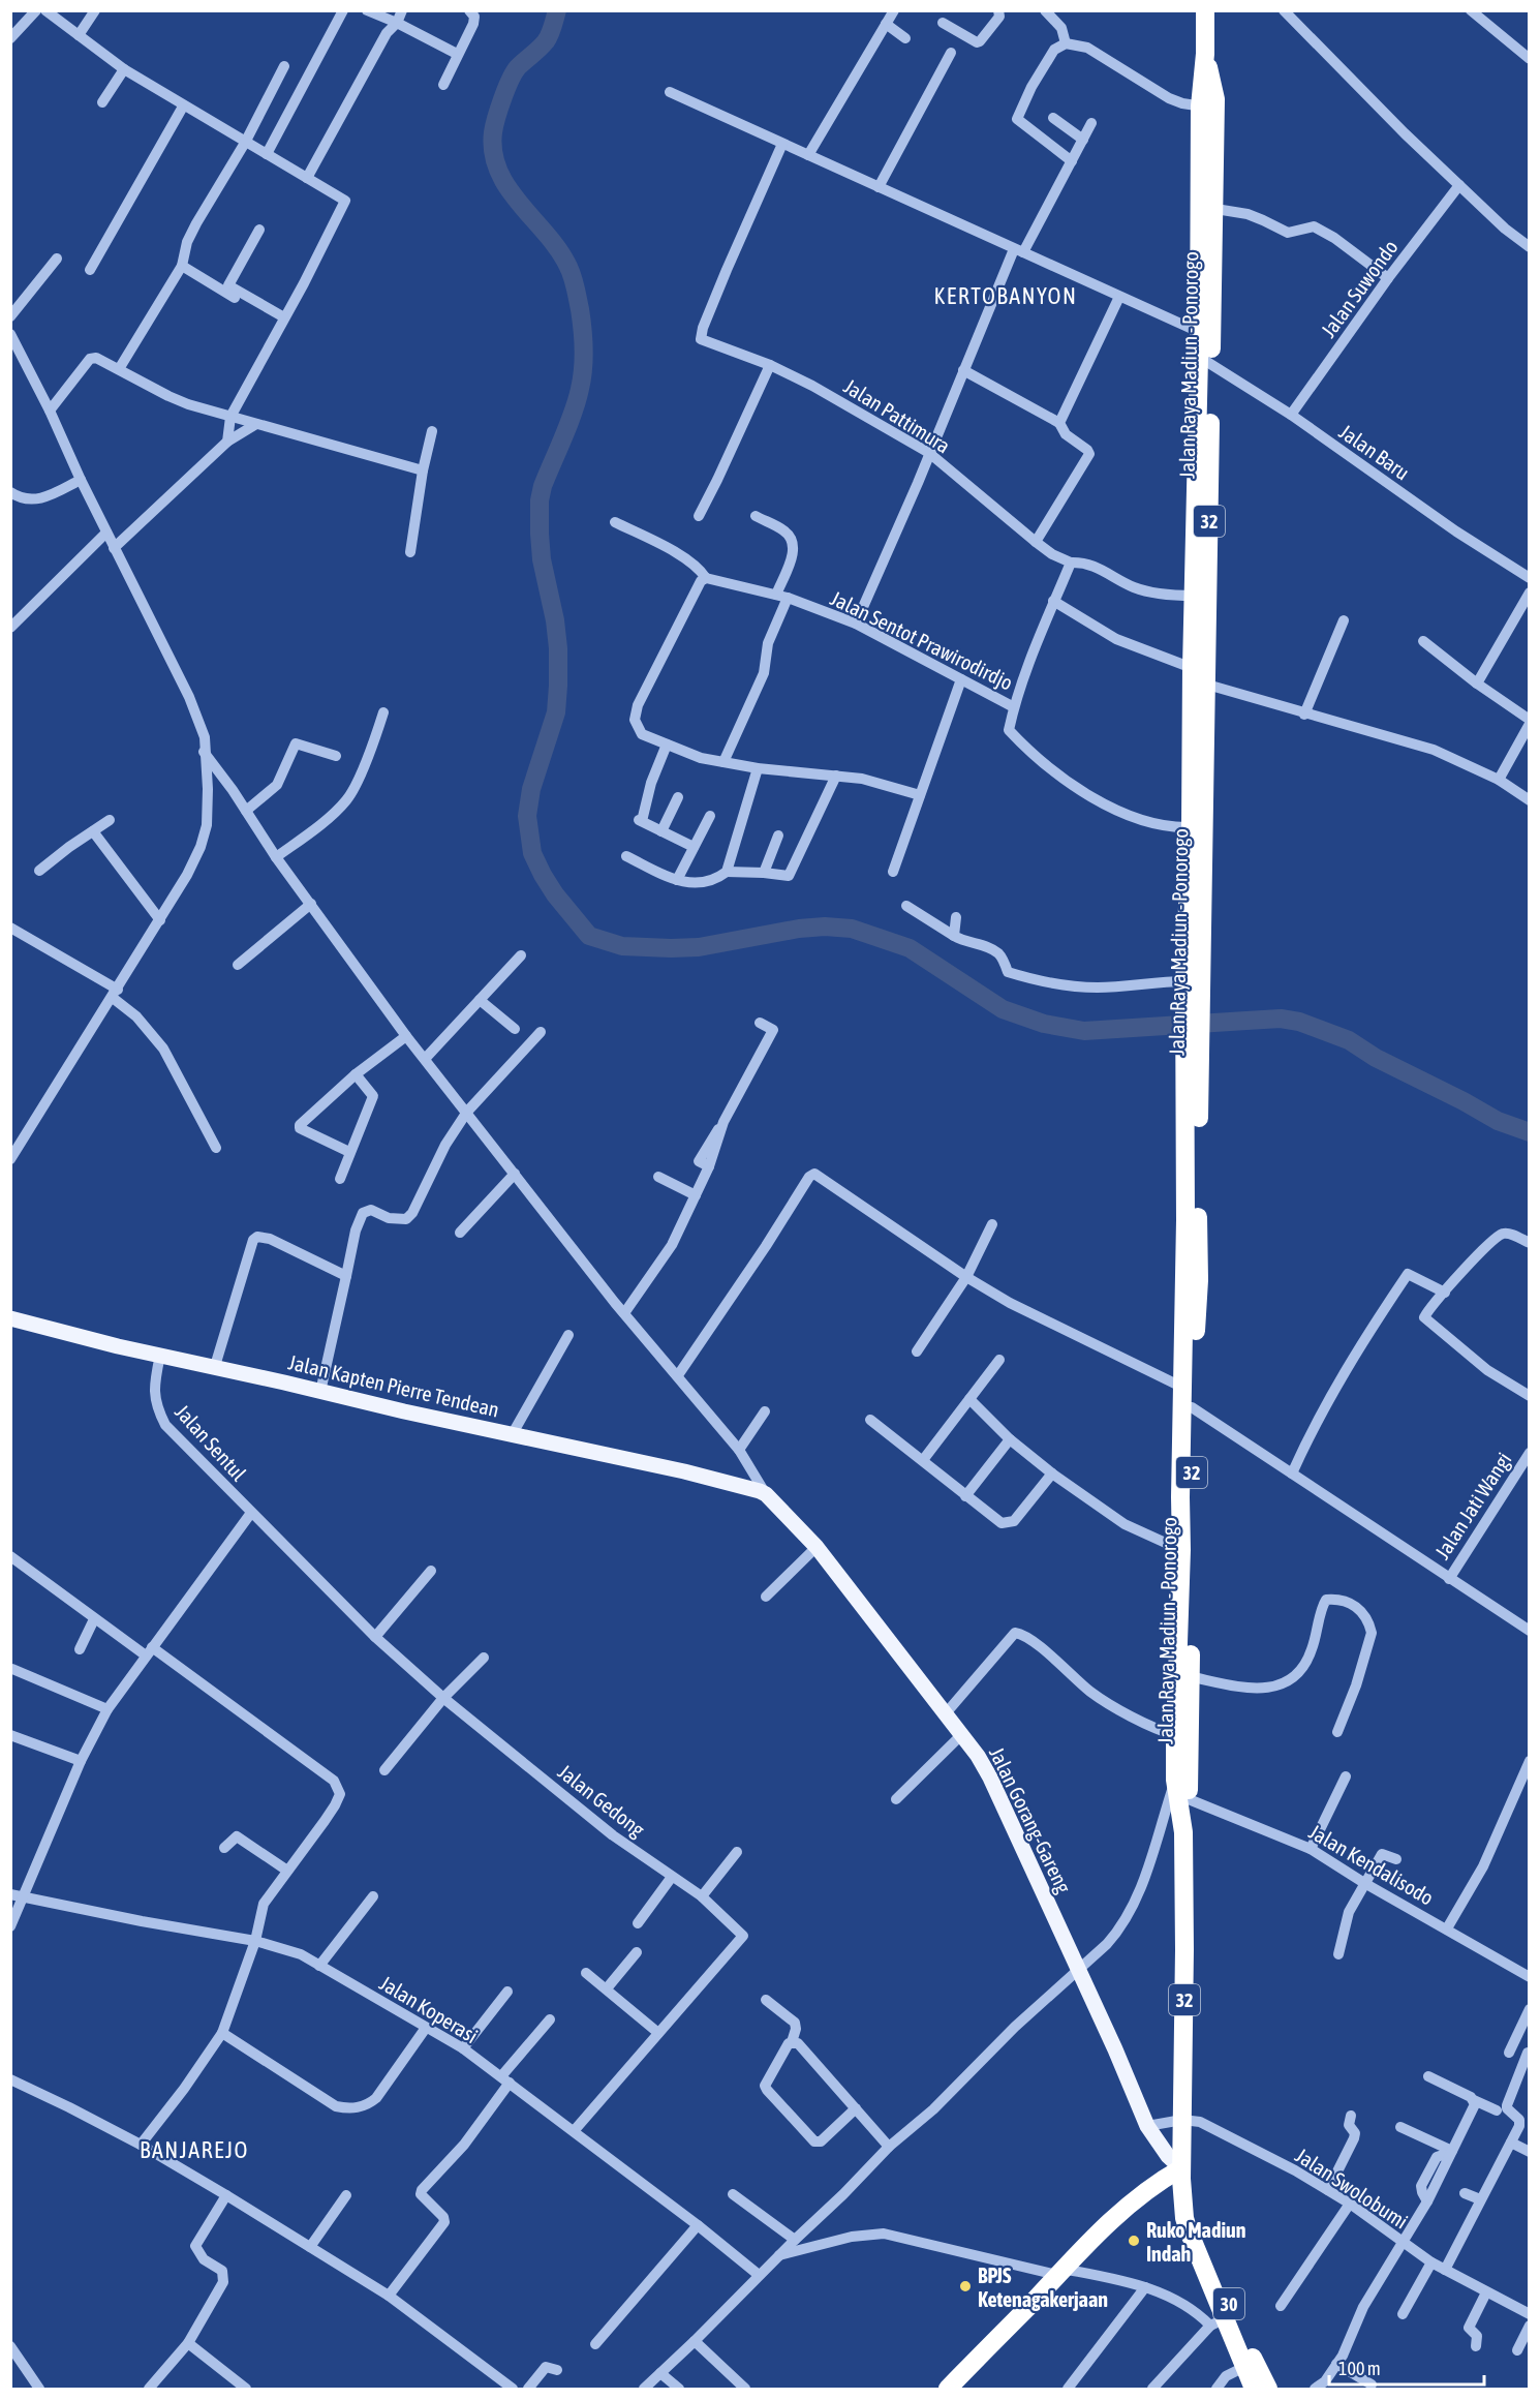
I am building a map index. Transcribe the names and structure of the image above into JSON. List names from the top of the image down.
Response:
{
  "streets": {
    "highway": ["Jalan Raya Madiun - Ponorogo", "32", "30"],
    "main road": ["Jalan Kapten Pierre Tendean", "Jalan Gorang-Gareng"],
    "street": [
      "Jalan Suwondo",
      "Jalan Pattimura",
      "Jalan Baru",
      "Jalan Sentot Prawirodirdjo",
      "Jalan Sentul",
      "Jalan Jati Wangi",
      "Jalan Gedong",
      "Jalan Kendalisodo",
      "Jalan Koperasi",
      "Jalan Swolobumi"
    ]
  },
  "crossings": [
    ["Jalan Suwondo", "Jalan Baru"],
    ["Jalan Raya Madiun - Ponorogo", "Jalan Pattimura"],
    ["Jalan Raya Madiun - Ponorogo", "Jalan Baru"],
    ["Jalan Raya Madiun - Ponorogo", "Jalan Gorang-Gareng"],
    ["Jalan Raya Madiun - Ponorogo", "Jalan Kendalisodo"],
    ["Jalan Raya Madiun - Ponorogo", "Jalan Swolobumi"],
    ["Jalan Raya Madiun - Ponorogo", "30"],
    ["Jalan Kapten Pierre Tendean", "Jalan Sentul"],
    ["Jalan Kapten Pierre Tendean", "Jalan Gorang-Gareng"],
    ["Jalan Sentul", "Jalan Gedong"],
    ["Jalan Gedong", "Jalan Koperasi"],
    ["Jalan Gorang-Gareng", "Jalan Swolobumi"]
  ],
  "districts": ["KERTOBANYON", "BANJAREJO"],
  "places": ["Ruko Madiun Indah", "BPJS Ketenagakerjaan"],
  "scale_bar": "100 m"
}
